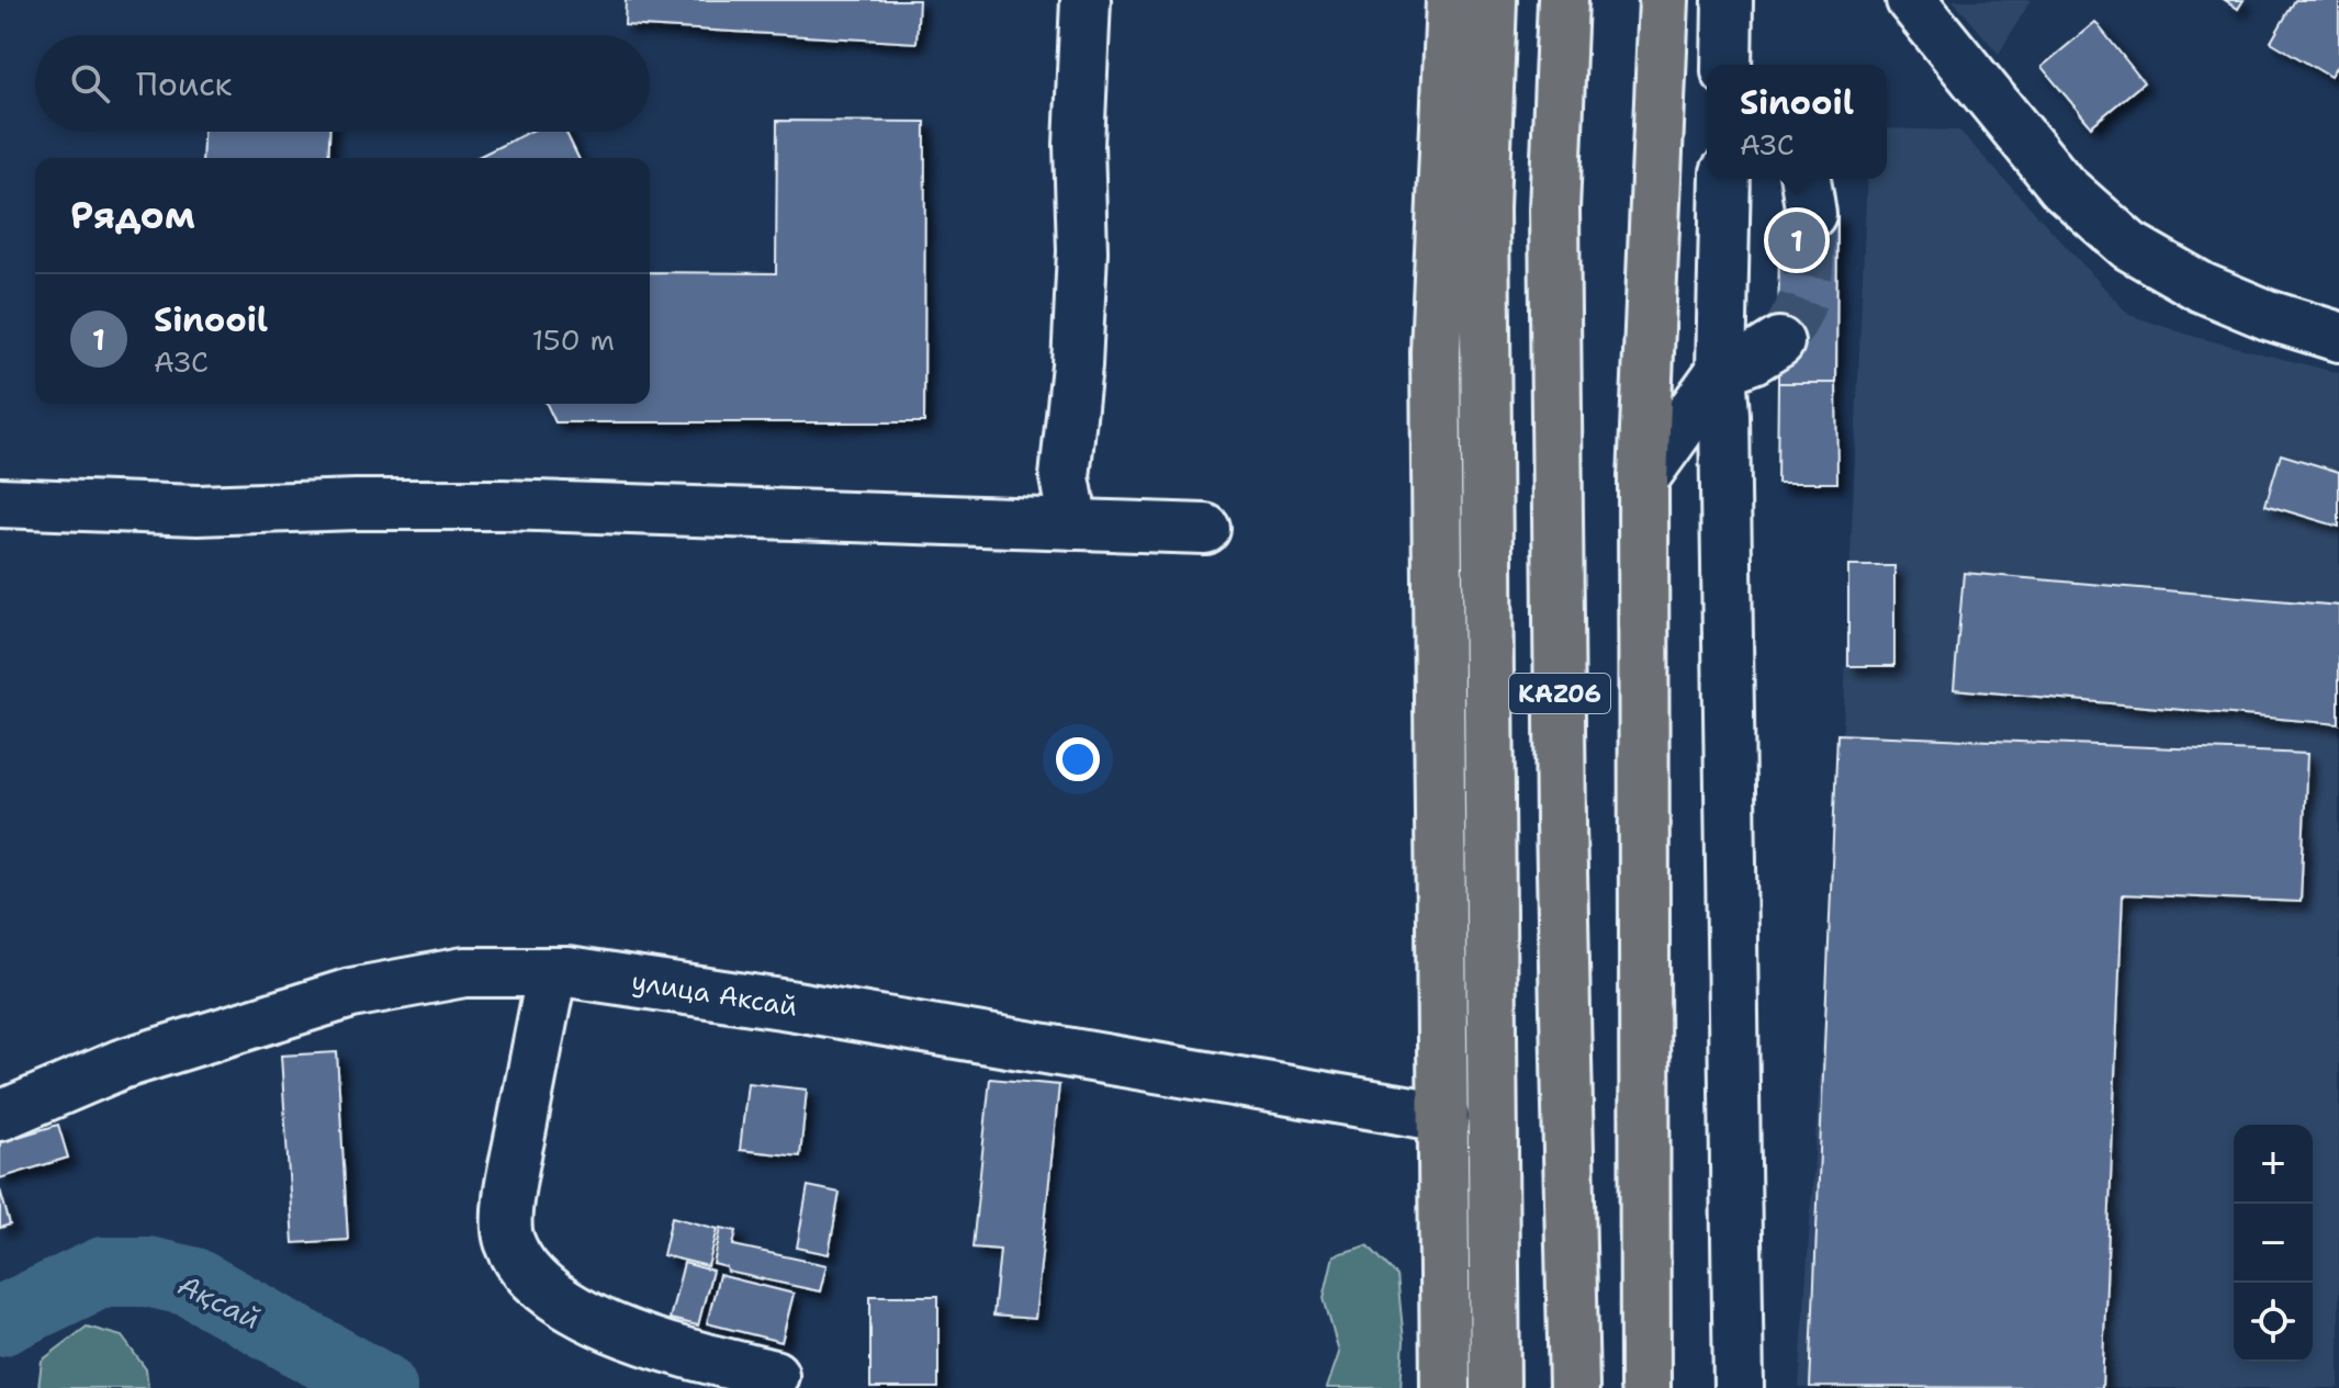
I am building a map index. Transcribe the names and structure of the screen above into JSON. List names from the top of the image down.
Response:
{
  "streets": {
    "main road": ["KАZ06"],
    "street": ["улица Аксай"]
  },
  "water": ["Ақсай"],
  "page": {
    "search": "Поиск",
    "popup": ["Sinooil", "АЗС"],
    "heading": "Рядом",
    "pins": "1",
    "list": [
      {
        "mark": "1",
        "name": "Sinooil",
        "note": "АЗС",
        "value": "150 m"
      }
    ],
    "map_buttons": ["+", "−"]
  }
}
